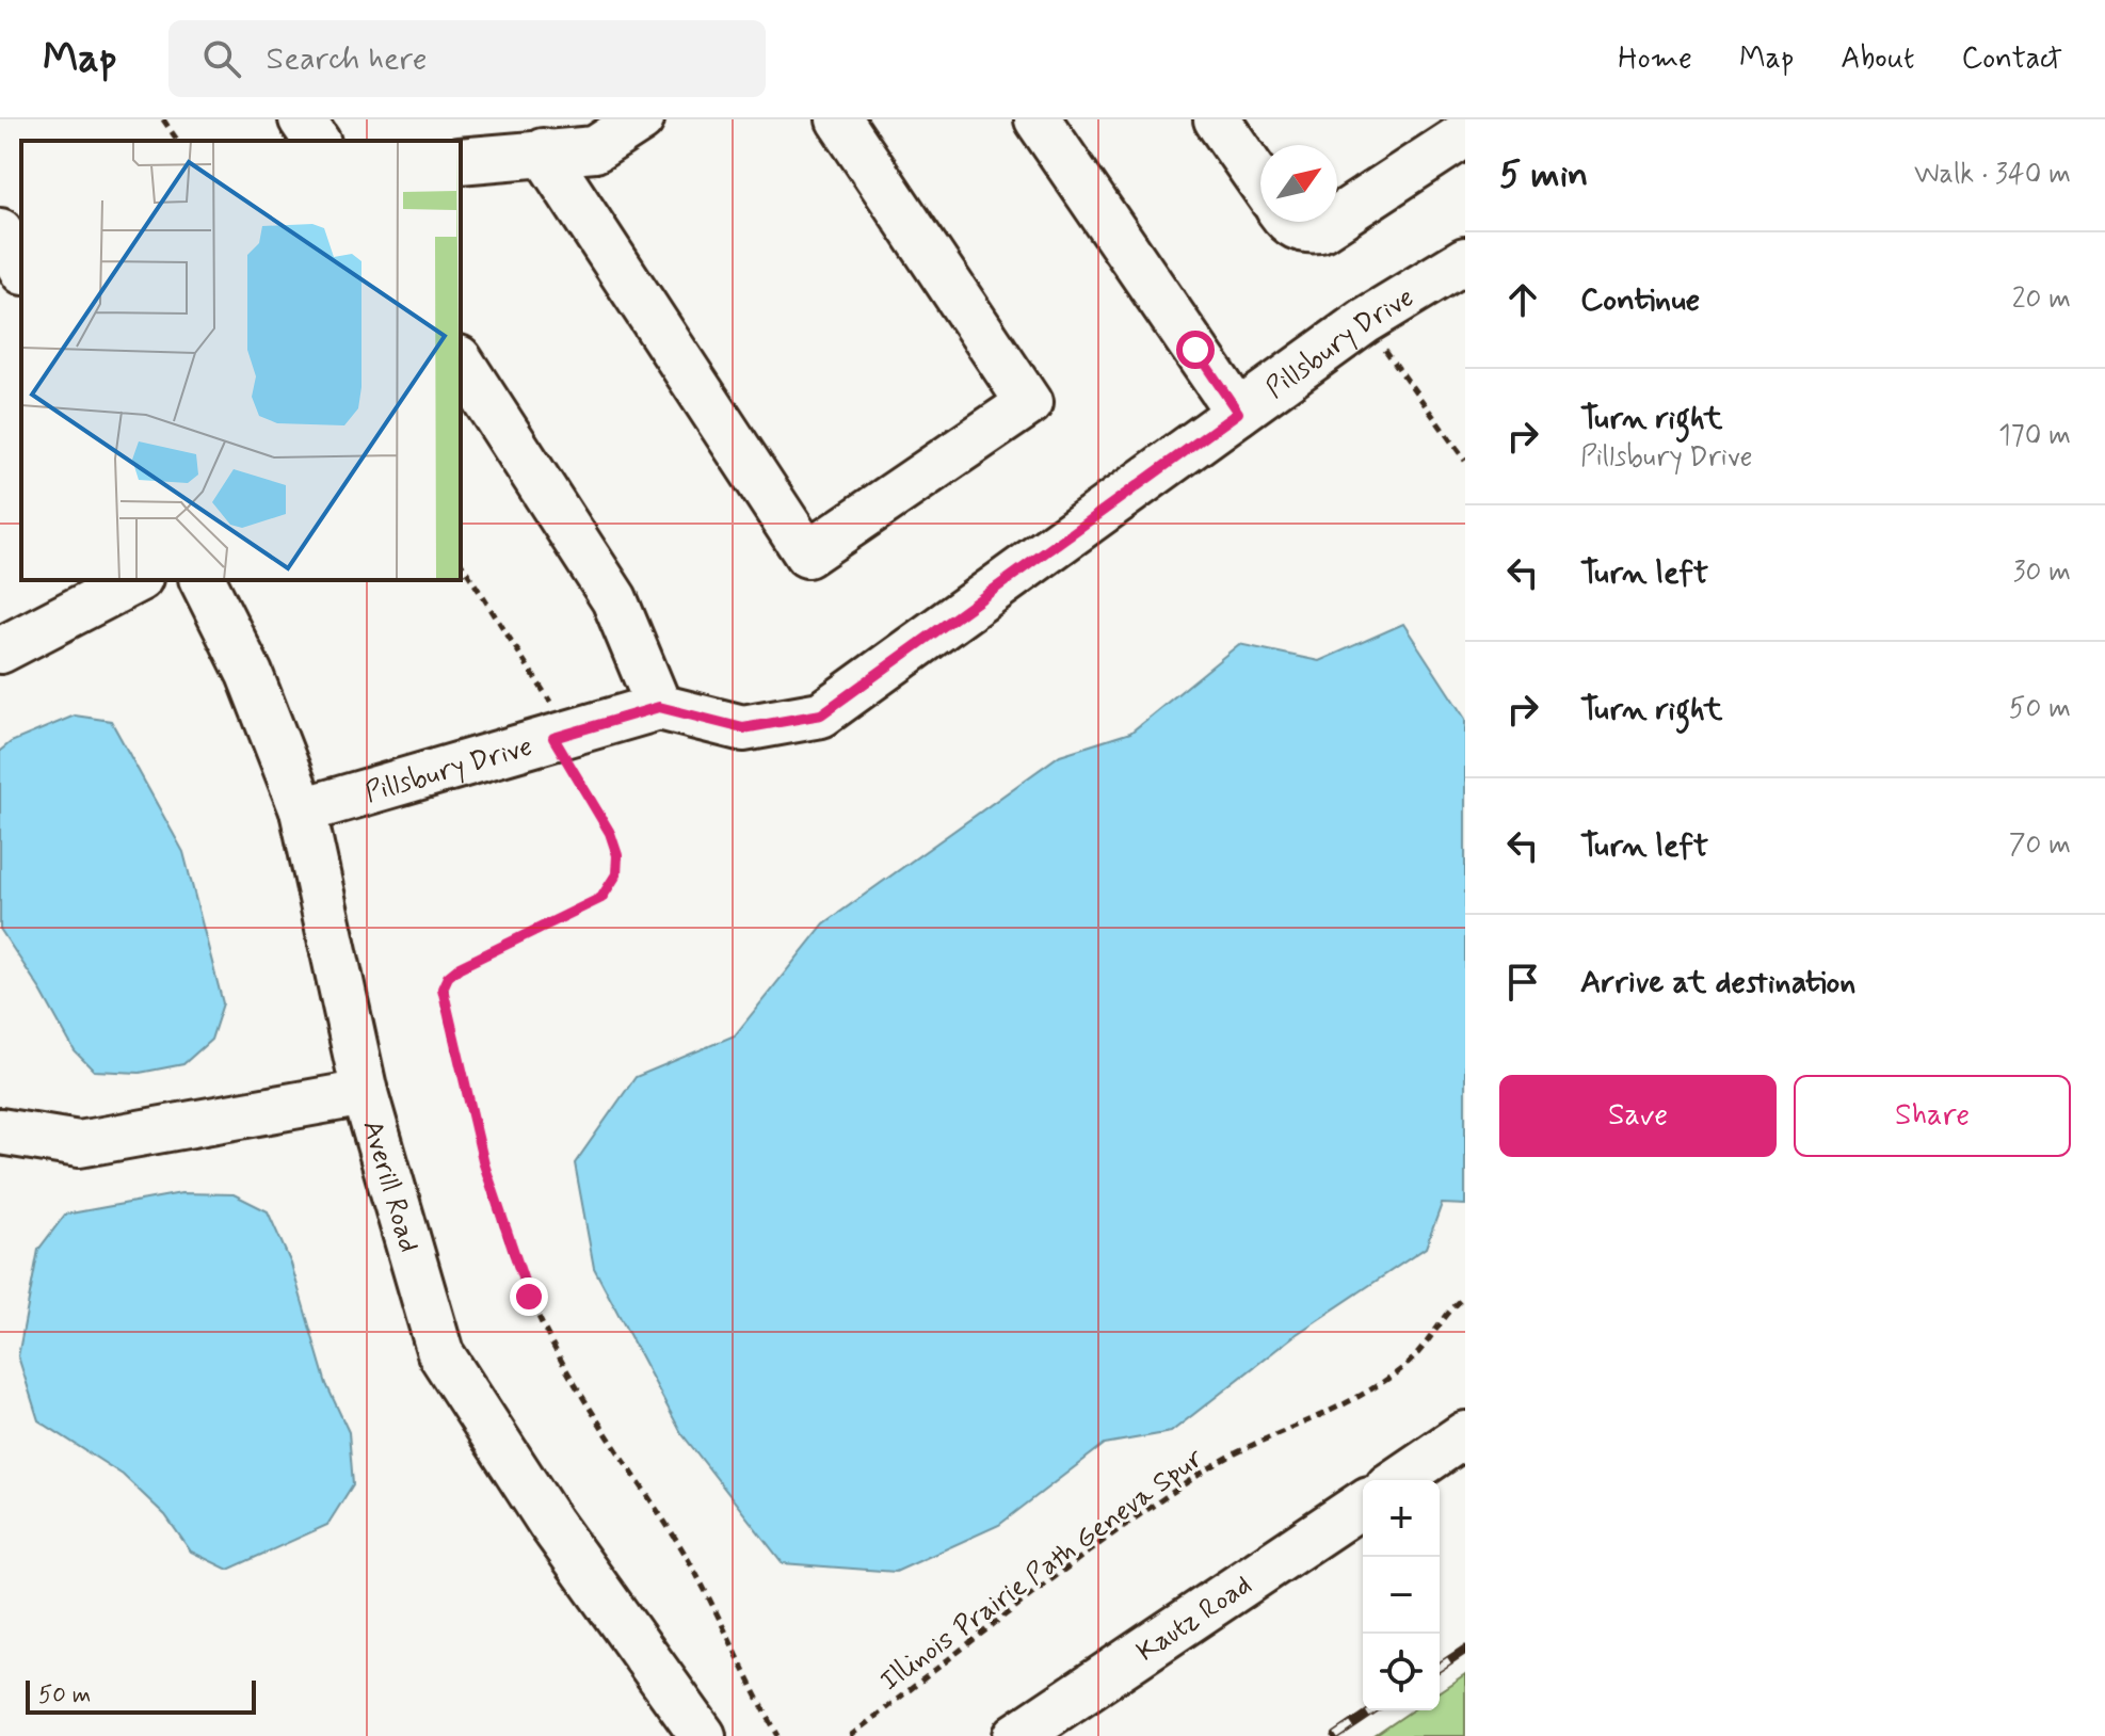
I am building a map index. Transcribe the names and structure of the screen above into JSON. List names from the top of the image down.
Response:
{
  "streets": {
    "street": ["Pillsbury Drive", "Averill Road", "Kautz Road"],
    "path": ["Illinois Prairie Path Geneva Spur"]
  },
  "crossings": [
    ["Pillsbury Drive", "Averill Road"]
  ],
  "scale_bar": "50 m",
  "north": "top right",
  "page": {
    "header": "Map",
    "search": "Search here",
    "nav": [
      "Home",
      "Map",
      "About",
      "Contact"
    ],
    "heading": ["5 min", "Walk · 340 m"],
    "list": [
      ["Continue", "20 m"],
      ["Turn right", "Pillsbury Drive", "170 m"],
      ["Turn left", "30 m"],
      ["Turn right", "50 m"],
      ["Turn left", "70 m"],
      "Arrive at destination"
    ],
    "buttons": ["Save", "Share"],
    "map_buttons": ["+", "−"],
    "scale": "50 m"
  }
}
